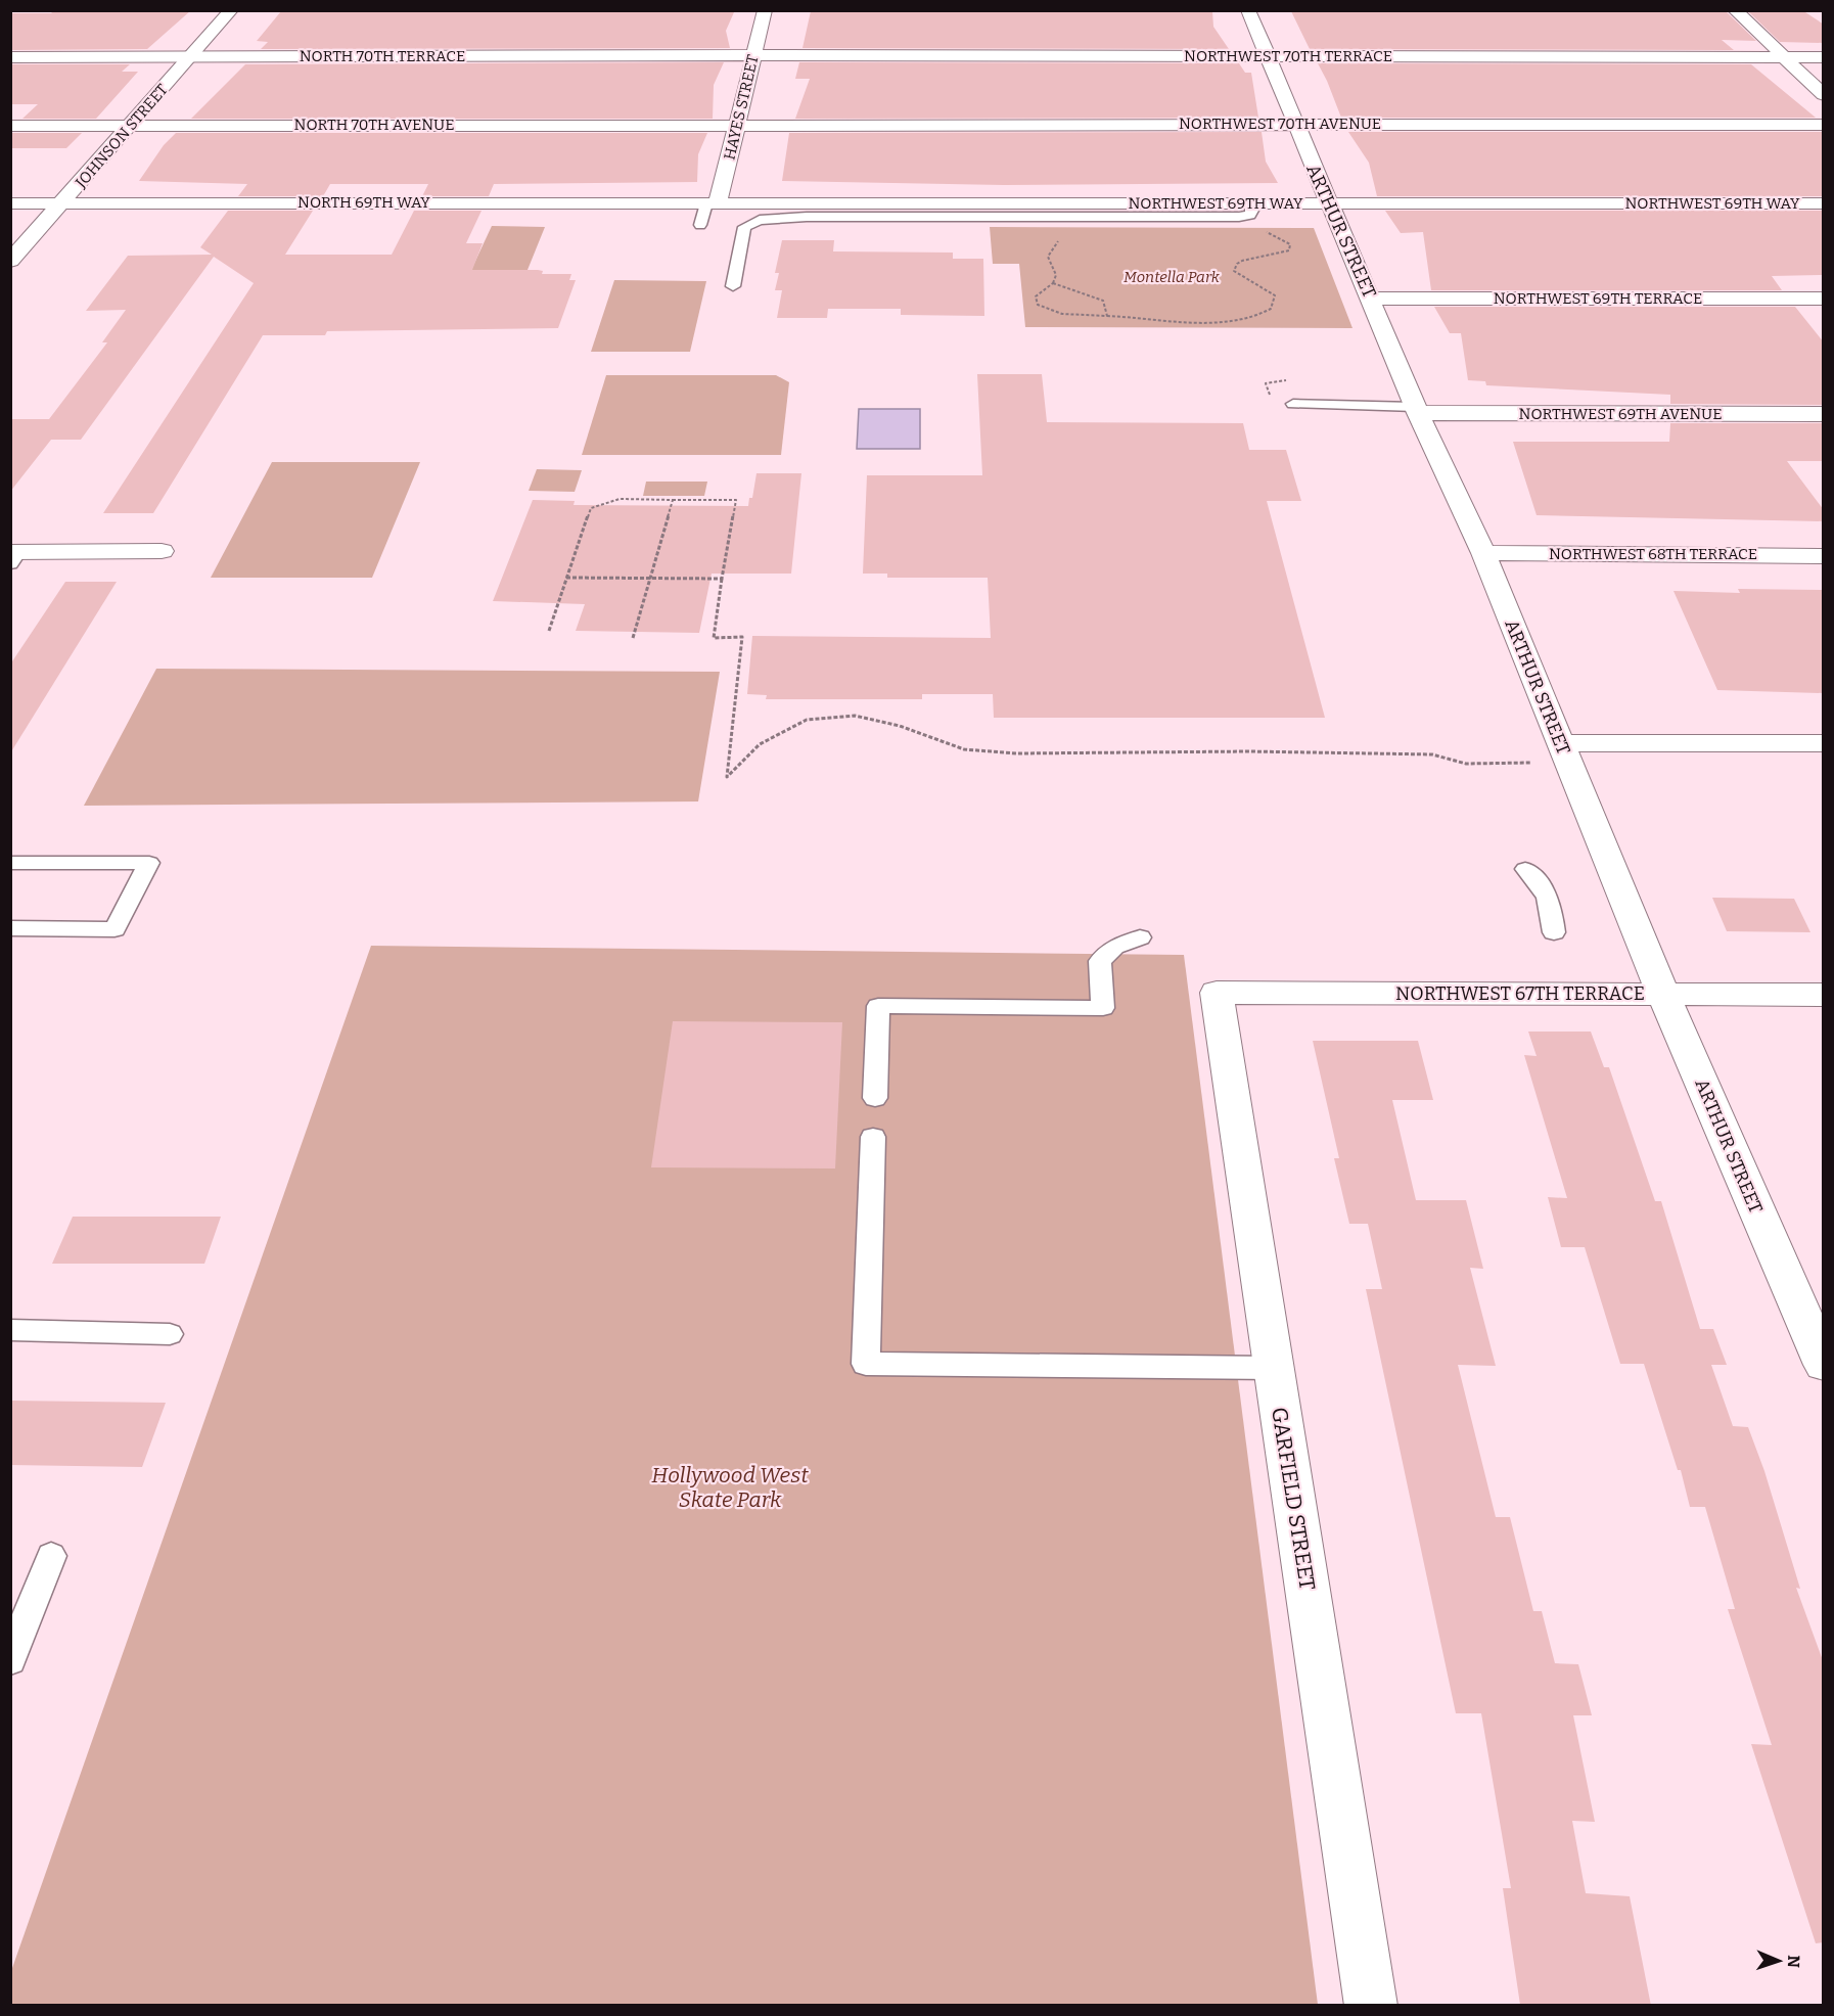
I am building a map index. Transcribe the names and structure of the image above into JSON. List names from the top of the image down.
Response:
{
  "streets": {
    "street": [
      "NORTH 70TH TERRACE",
      "NORTHWEST 70TH TERRACE",
      "HAYES STREET",
      "NORTHWEST 70TH AVENUE",
      "NORTH 70TH AVENUE",
      "JOHNSON STREET",
      "NORTH 69TH WAY",
      "NORTHWEST 69TH WAY",
      "ARTHUR STREET",
      "NORTHWEST 69TH TERRACE",
      "NORTHWEST 69TH AVENUE",
      "NORTHWEST 68TH TERRACE",
      "NORTHWEST 67TH TERRACE",
      "GARFIELD STREET"
    ]
  },
  "crossings": [
    ["NORTH 70TH TERRACE", "NORTHWEST 70TH TERRACE"],
    ["NORTH 70TH TERRACE", "HAYES STREET"],
    ["NORTH 70TH TERRACE", "JOHNSON STREET"],
    ["NORTHWEST 70TH TERRACE", "HAYES STREET"],
    ["NORTHWEST 70TH TERRACE", "ARTHUR STREET"],
    ["HAYES STREET", "NORTHWEST 70TH AVENUE"],
    ["HAYES STREET", "NORTH 70TH AVENUE"],
    ["HAYES STREET", "NORTH 69TH WAY"],
    ["HAYES STREET", "NORTHWEST 69TH WAY"],
    ["NORTHWEST 70TH AVENUE", "NORTH 70TH AVENUE"],
    ["NORTHWEST 70TH AVENUE", "ARTHUR STREET"],
    ["NORTH 70TH AVENUE", "JOHNSON STREET"],
    ["JOHNSON STREET", "NORTH 69TH WAY"],
    ["NORTH 69TH WAY", "NORTHWEST 69TH WAY"],
    ["NORTHWEST 69TH WAY", "ARTHUR STREET"],
    ["ARTHUR STREET", "NORTHWEST 69TH TERRACE"],
    ["ARTHUR STREET", "NORTHWEST 69TH AVENUE"],
    ["ARTHUR STREET", "NORTHWEST 68TH TERRACE"],
    ["ARTHUR STREET", "NORTHWEST 67TH TERRACE"],
    ["NORTHWEST 67TH TERRACE", "GARFIELD STREET"]
  ],
  "parks": ["Montella Park", "Hollywood West Skate Park"],
  "north": "right"
}
